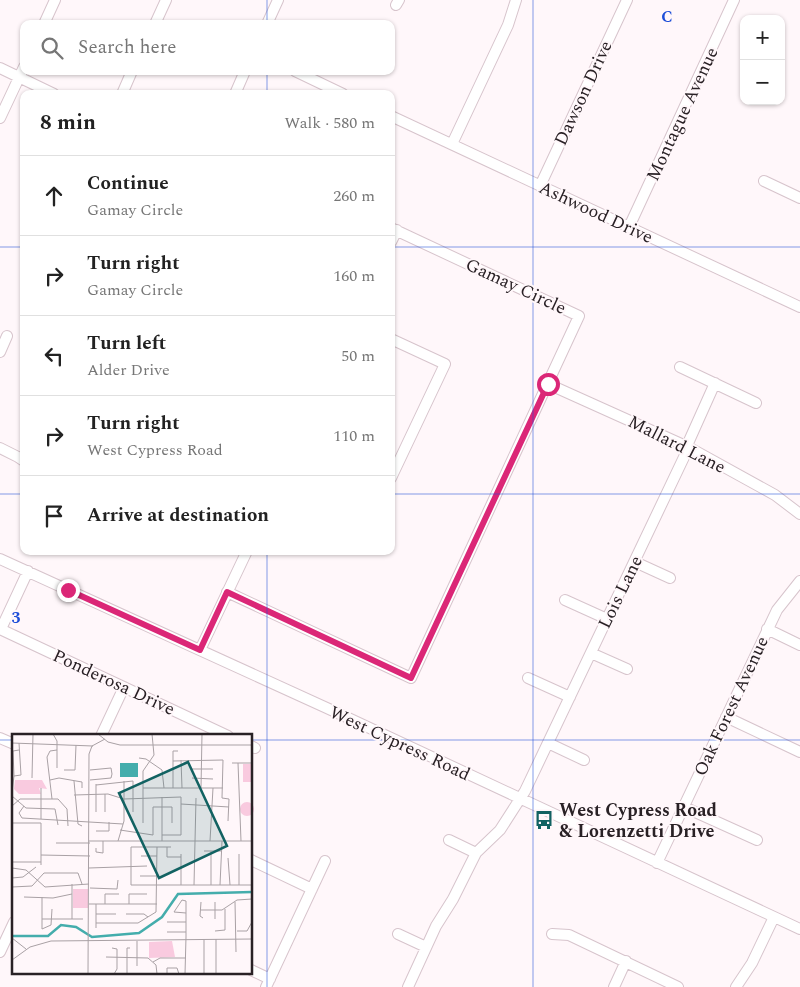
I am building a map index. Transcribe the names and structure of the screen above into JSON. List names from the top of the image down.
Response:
{
  "streets": {
    "street": [
      "Dawson Drive",
      "Montague Avenue",
      "Ashwood Drive",
      "Gamay Circle",
      "Mallard Lane",
      "Lois Lane",
      "Ponderosa Drive",
      "Oak Forest Avenue",
      "West Cypress Road"
    ]
  },
  "crossings": [
    ["Dawson Drive", "Ashwood Drive"],
    ["Montague Avenue", "Ashwood Drive"],
    ["Gamay Circle", "Mallard Lane"],
    ["Mallard Lane", "Lois Lane"],
    ["Lois Lane", "West Cypress Road"],
    ["Oak Forest Avenue", "West Cypress Road"]
  ],
  "places": {
    "bus stop": ["West Cypress Road & Lorenzetti Drive"]
  },
  "page": {
    "map_buttons": ["+", "−"],
    "search": "Search here",
    "heading": ["8 min", "Walk · 580 m"],
    "list": [
      ["Continue", "Gamay Circle", "260 m"],
      ["Turn right", "Gamay Circle", "160 m"],
      ["Turn left", "Alder Drive", "50 m"],
      ["Turn right", "West Cypress Road", "110 m"],
      "Arrive at destination"
    ]
  },
  "grid": {
    "columns": ["C"],
    "rows": ["3"]
  }
}
